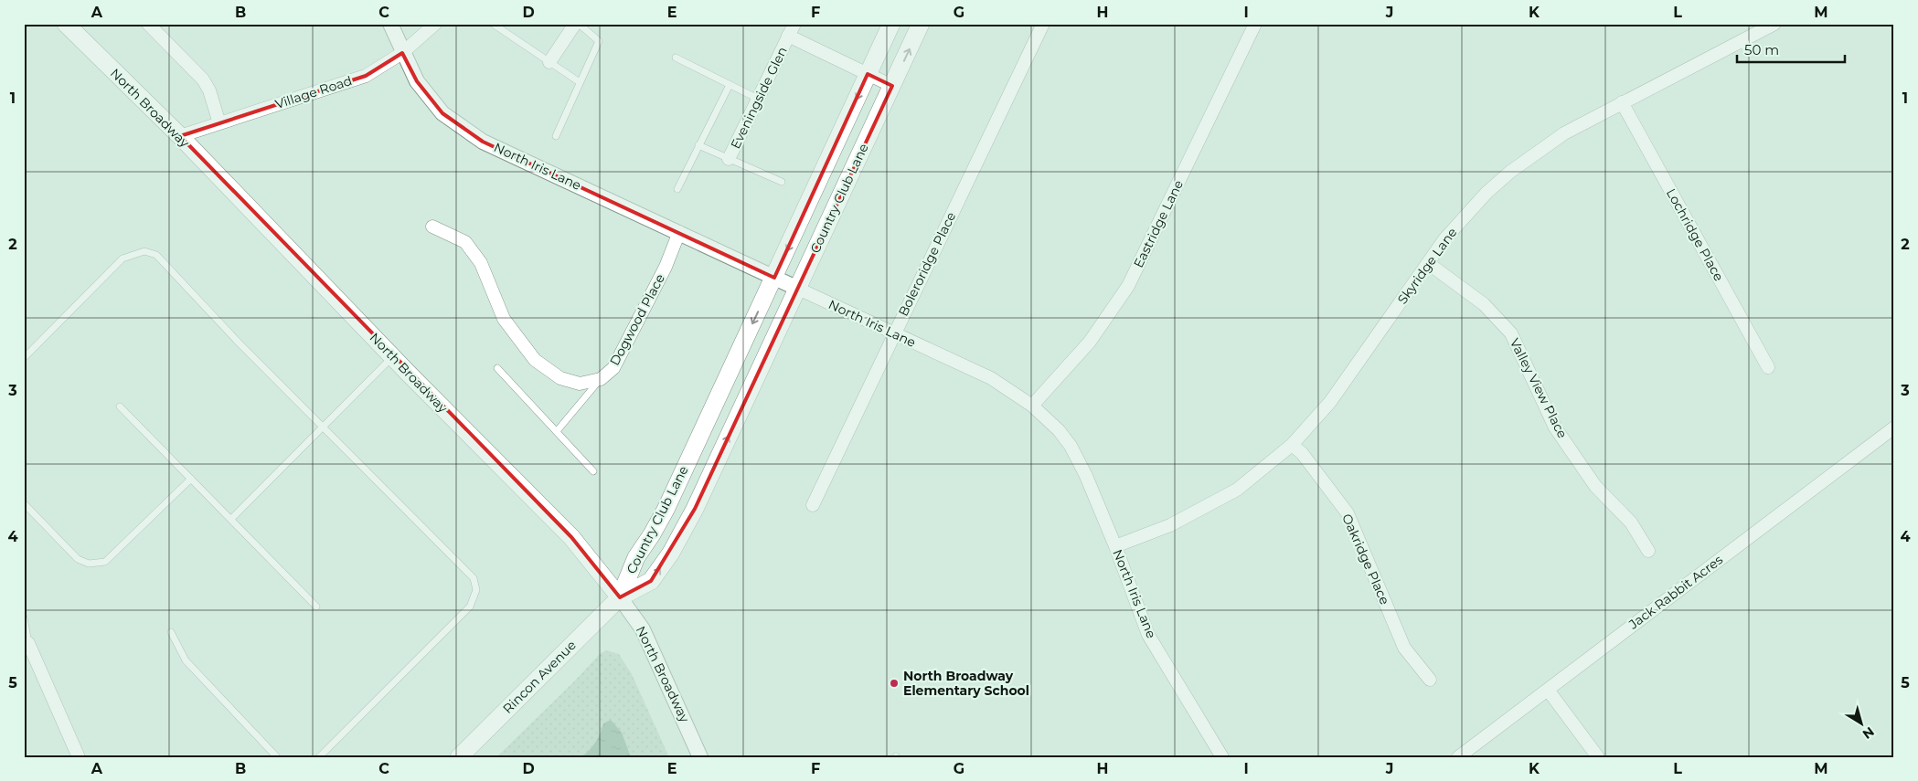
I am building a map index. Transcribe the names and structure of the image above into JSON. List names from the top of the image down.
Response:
{
  "streets": {
    "main road": ["North Broadway", "Country Club Lane", "Rincon Avenue"],
    "street": [
      "Village Road",
      "Eveningside Glen",
      "North Iris Lane",
      "Eastridge Lane",
      "Lochridge Place",
      "Boleroridge Place",
      "Skyridge Lane",
      "Dogwood Place",
      "Valley View Place",
      "Oakridge Place",
      "Jack Rabbit Acres"
    ]
  },
  "crossings": [
    ["Village Road", "North Broadway"],
    ["Village Road", "North Iris Lane"],
    ["Eveningside Glen", "Country Club Lane"],
    ["North Broadway", "Country Club Lane"],
    ["North Broadway", "Rincon Avenue"],
    ["North Iris Lane", "Country Club Lane"],
    ["North Iris Lane", "Eastridge Lane"],
    ["North Iris Lane", "Boleroridge Place"],
    ["North Iris Lane", "Skyridge Lane"],
    ["North Iris Lane", "Dogwood Place"],
    ["Country Club Lane", "Rincon Avenue"],
    ["Lochridge Place", "Skyridge Lane"],
    ["Skyridge Lane", "Valley View Place"],
    ["Skyridge Lane", "Oakridge Place"]
  ],
  "places": ["North Broadway Elementary School"],
  "scale_bar": "50 m",
  "north": "bottom right",
  "grid": {
    "columns": [
      "A",
      "B",
      "C",
      "D",
      "E",
      "F",
      "G",
      "H",
      "I",
      "J",
      "K",
      "L",
      "M"
    ],
    "rows": [
      "1",
      "2",
      "3",
      "4",
      "5"
    ]
  }
}
